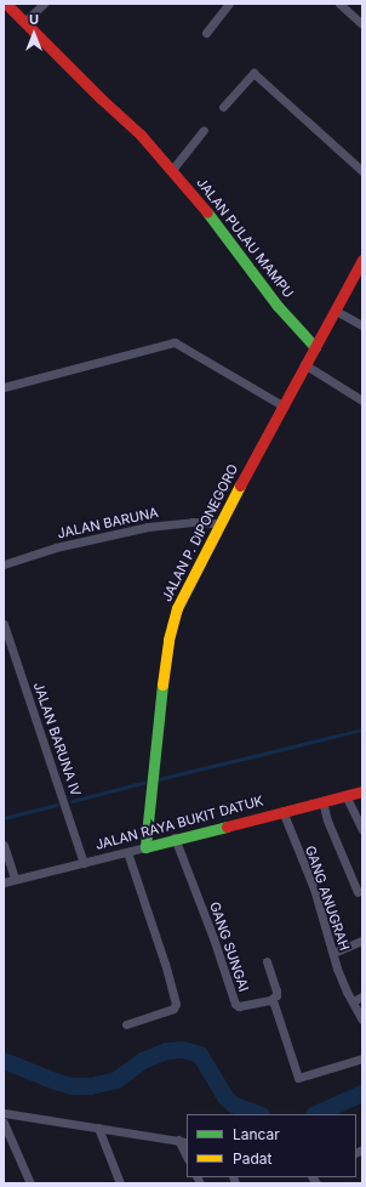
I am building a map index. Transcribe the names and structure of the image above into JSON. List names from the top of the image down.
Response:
{
  "streets": {
    "main road": ["JALAN PULAU MAMPU", "JALAN P. DIPONEGORO", "JALAN RAYA BUKIT DATUK"],
    "street": [
      "JALAN BARUNA",
      "JALAN BARUNA IV",
      "GANG ANUGRAH",
      "GANG SUNGAI"
    ]
  },
  "crossings": [
    ["JALAN PULAU MAMPU", "JALAN P. DIPONEGORO"],
    ["JALAN BARUNA", "JALAN P. DIPONEGORO"],
    ["JALAN P. DIPONEGORO", "JALAN RAYA BUKIT DATUK"],
    ["JALAN BARUNA IV", "JALAN RAYA BUKIT DATUK"],
    ["JALAN RAYA BUKIT DATUK", "GANG ANUGRAH"],
    ["JALAN RAYA BUKIT DATUK", "GANG SUNGAI"]
  ],
  "legend": ["Lancar", "Padat"],
  "north": "top"
}
